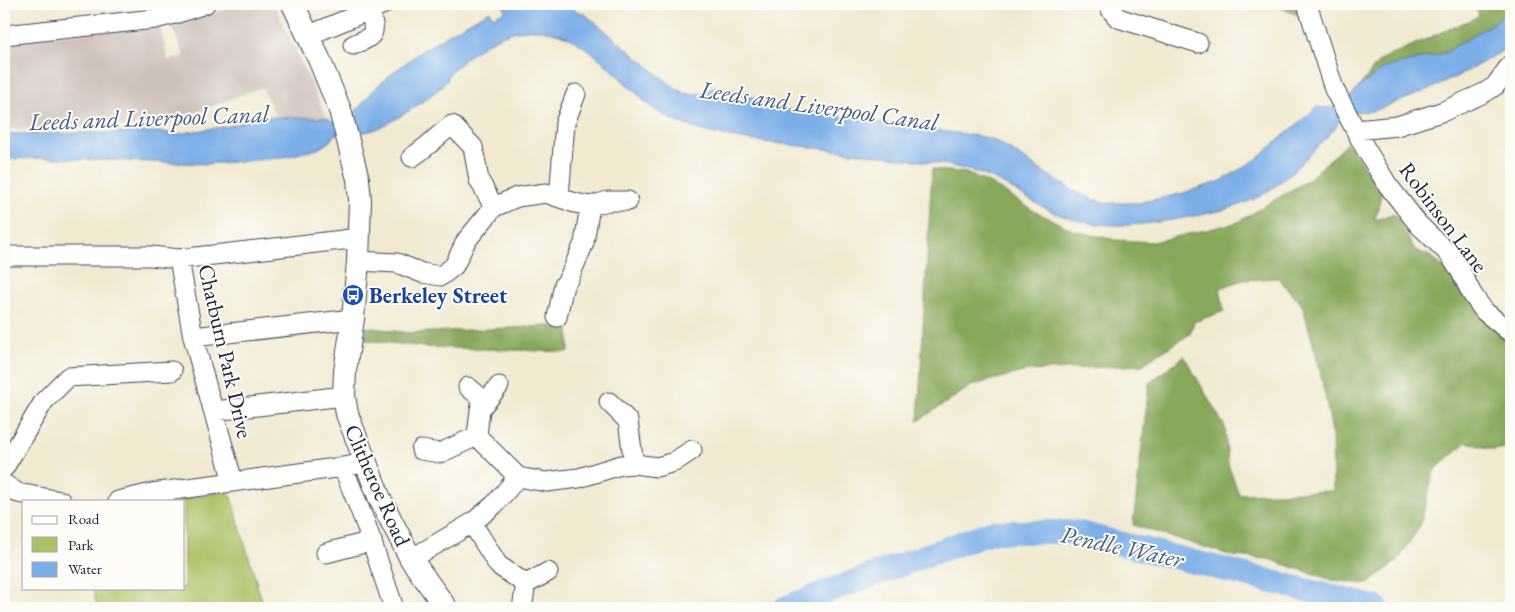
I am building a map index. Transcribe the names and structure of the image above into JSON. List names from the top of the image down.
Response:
{
  "streets": {
    "main road": ["Clitheroe Road"],
    "street": ["Robinson Lane", "Chatburn Park Drive"]
  },
  "water": ["Leeds and Liverpool Canal", "Pendle Water"],
  "places": {
    "bus stop": ["Berkeley Street"]
  },
  "legend": ["Road", "Park", "Water"]
}
